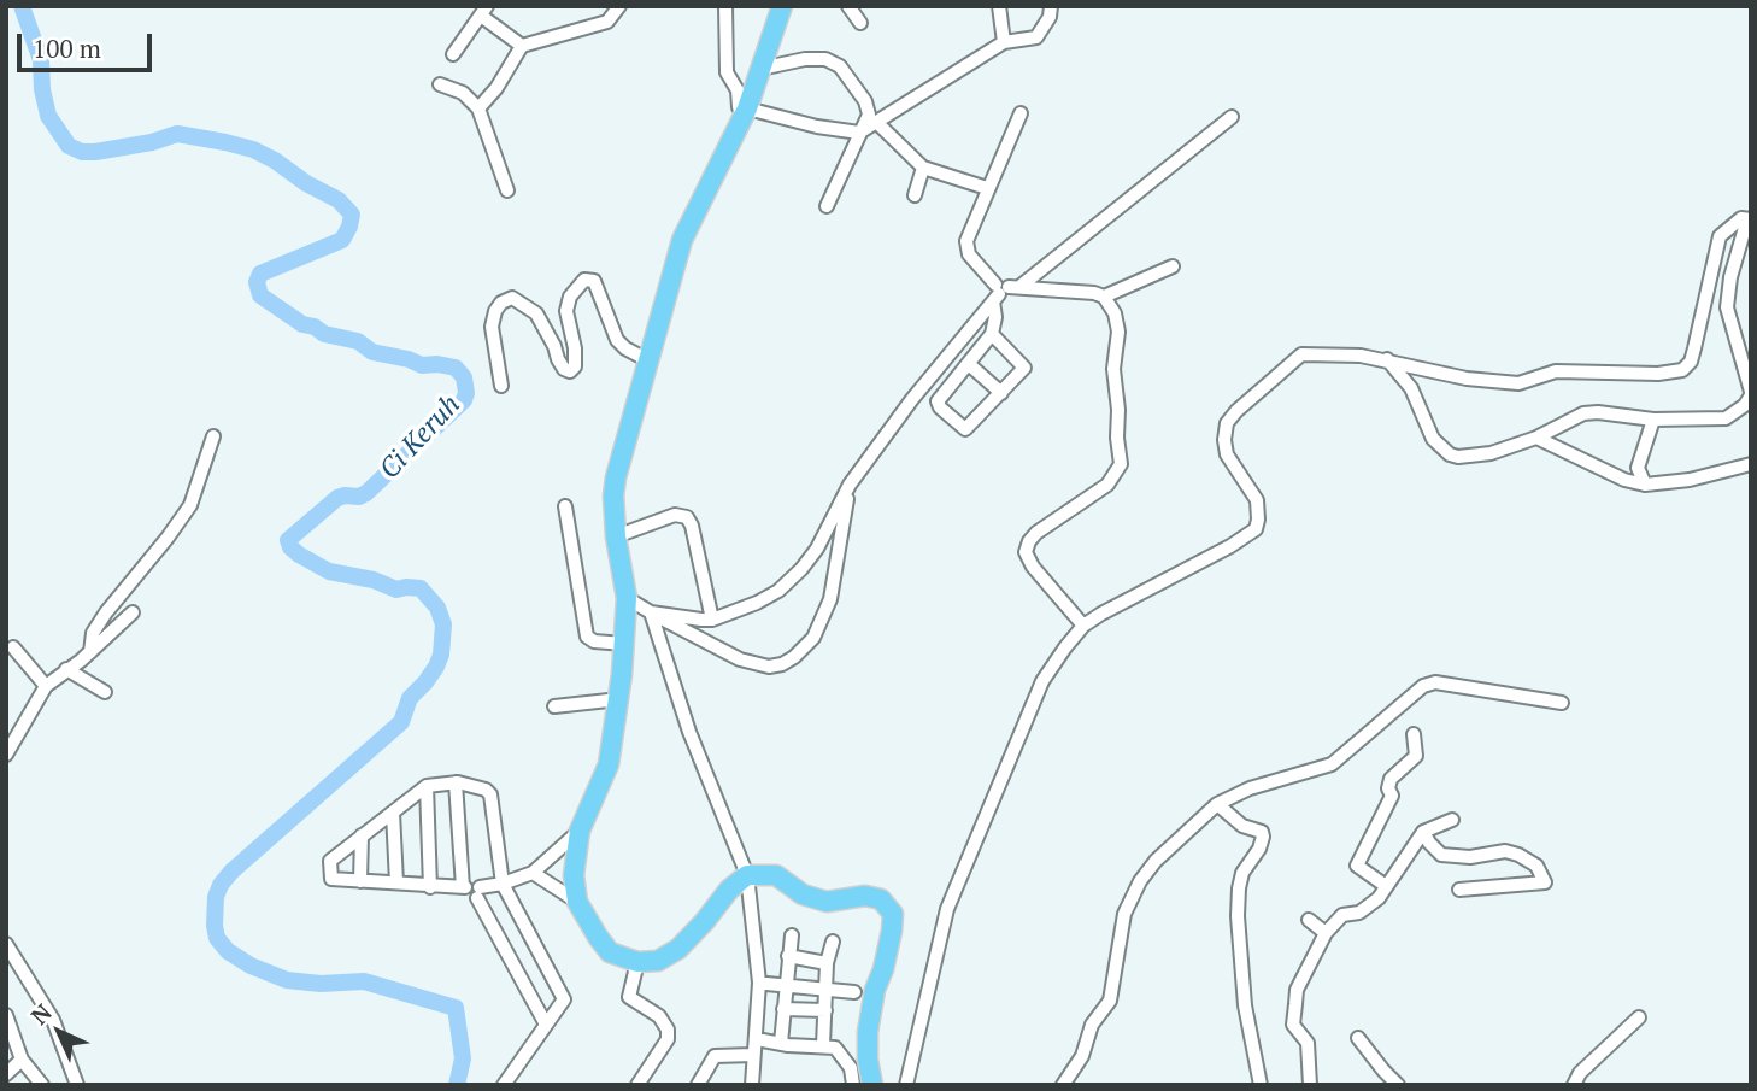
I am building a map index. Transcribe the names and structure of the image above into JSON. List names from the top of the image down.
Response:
{
  "water": ["Ci Keruh"],
  "scale_bar": "100 m",
  "north": "top left"
}
